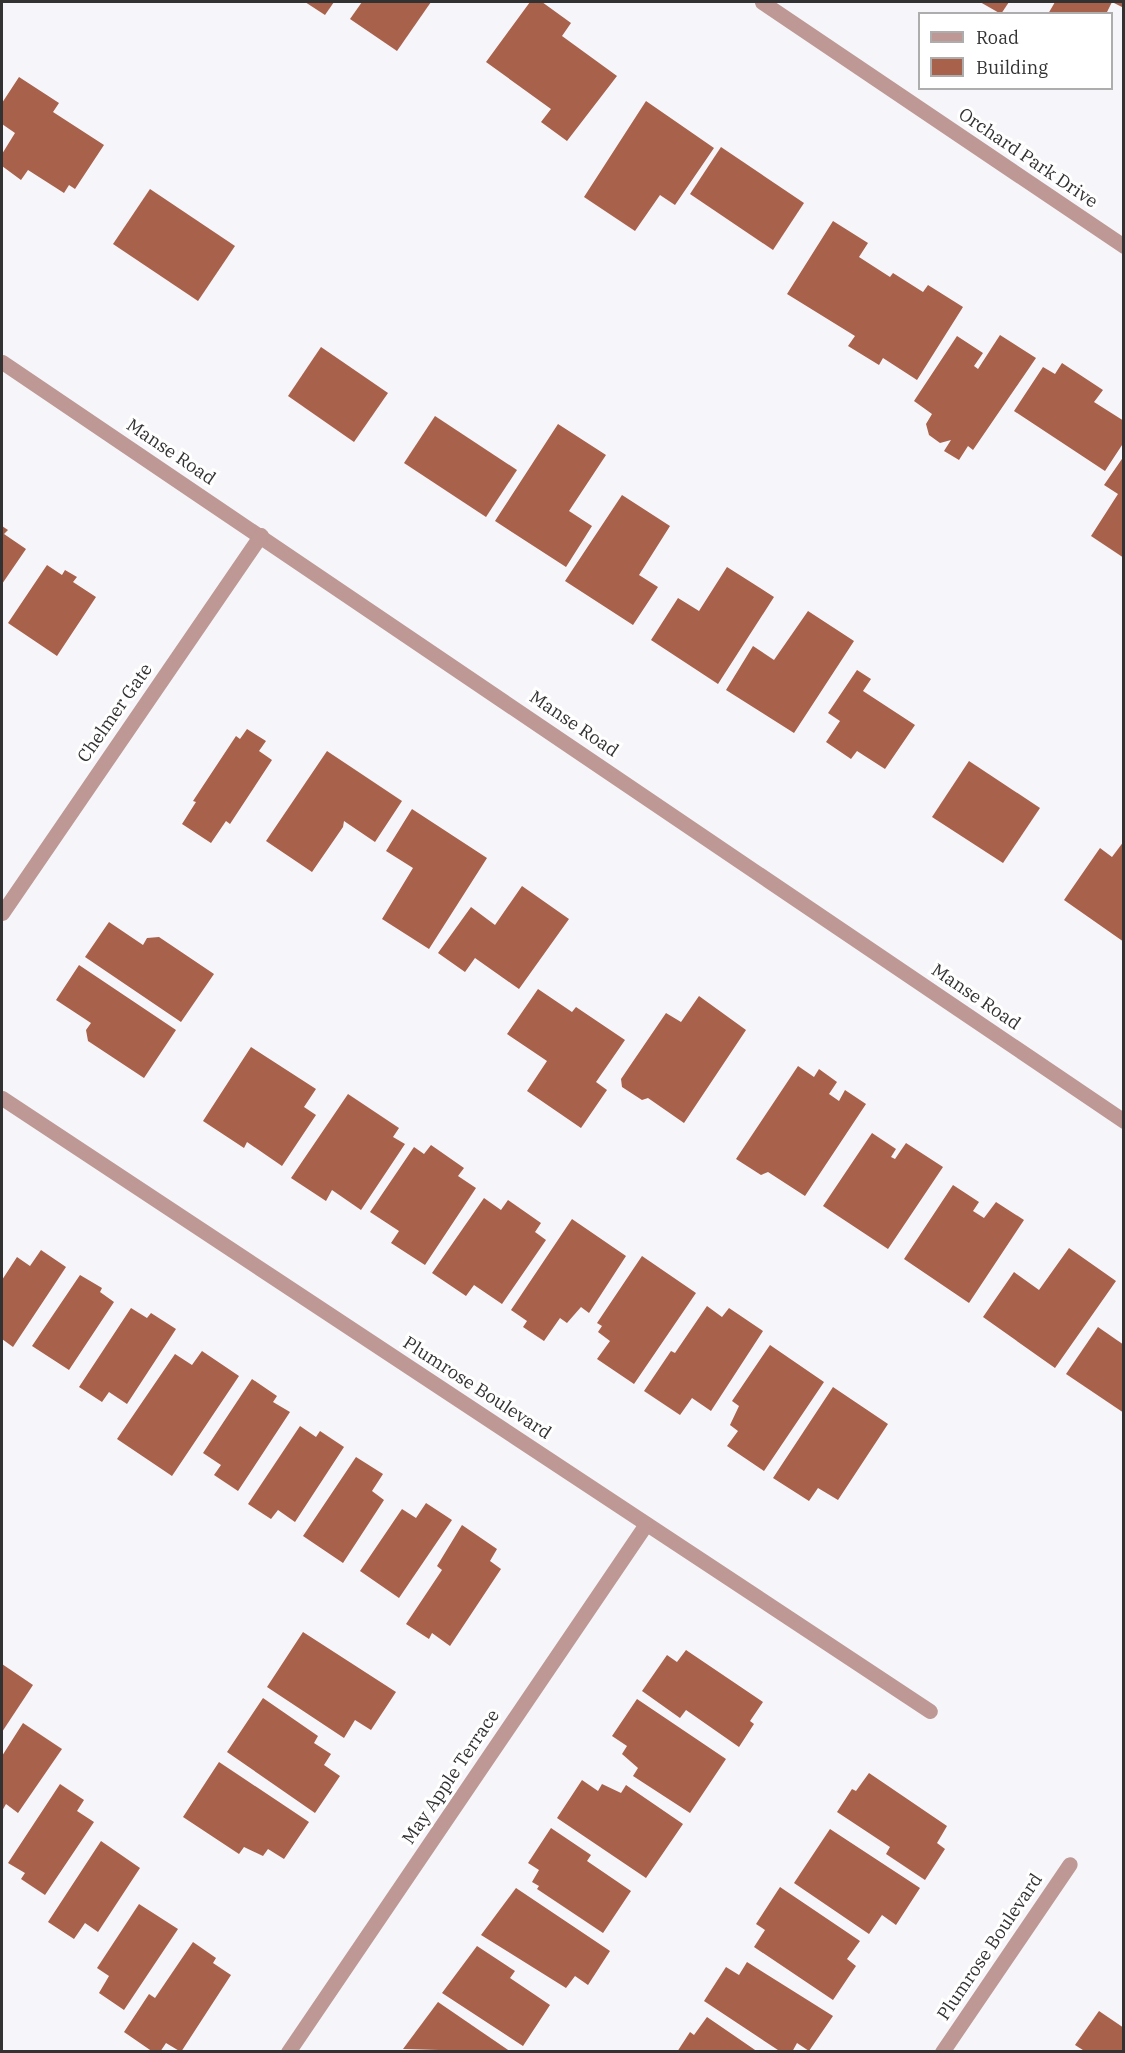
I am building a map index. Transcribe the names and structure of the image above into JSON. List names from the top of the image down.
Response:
{
  "streets": {
    "street": [
      "Orchard Park Drive",
      "Manse Road",
      "Chelmer Gate",
      "Plumrose Boulevard",
      "May Apple Terrace"
    ]
  },
  "crossings": [
    ["Manse Road", "Chelmer Gate"],
    ["Plumrose Boulevard", "May Apple Terrace"]
  ],
  "legend": ["Road", "Building"]
}
